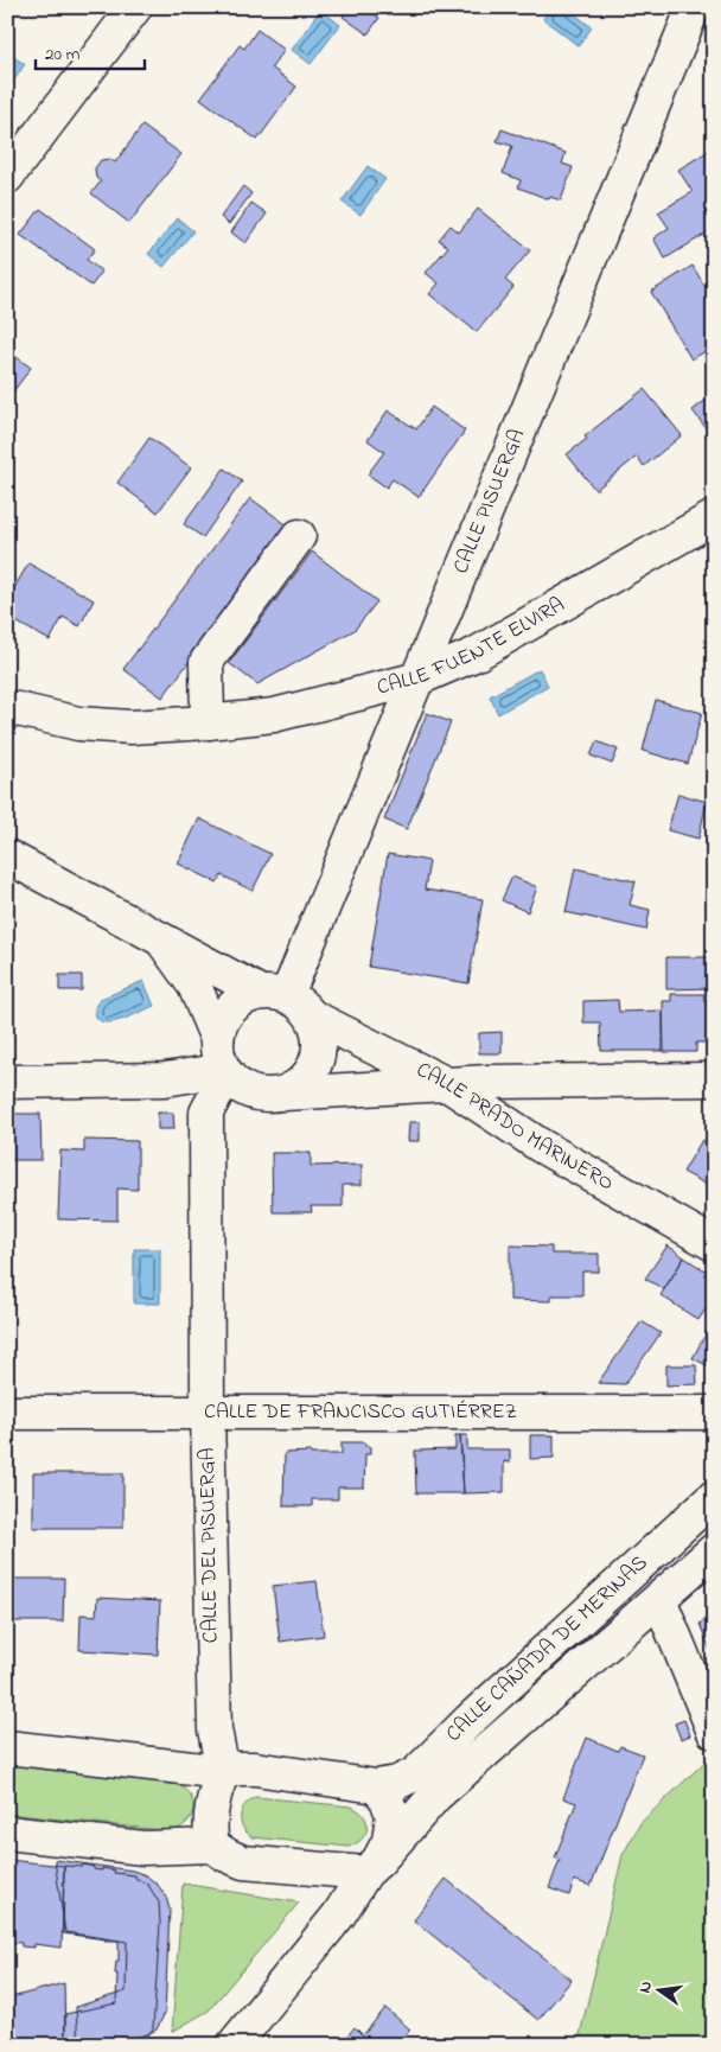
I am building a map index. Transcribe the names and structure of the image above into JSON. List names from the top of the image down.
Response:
{
  "streets": {
    "street": [
      "CALLE PISUERGA",
      "CALLE FUENTE ELVIRA",
      "CALLE PRADO MARINERO",
      "CALLE DE FRANCISCO GUTIÉRREZ",
      "CALLE DEL PISUERGA",
      "CALLE CAÑADA DE MERINAS"
    ]
  },
  "crossings": [
    ["CALLE PISUERGA", "CALLE FUENTE ELVIRA"],
    ["CALLE PISUERGA", "CALLE PRADO MARINERO"],
    ["CALLE PISUERGA", "CALLE DEL PISUERGA"],
    ["CALLE PRADO MARINERO", "CALLE DEL PISUERGA"],
    ["CALLE DE FRANCISCO GUTIÉRREZ", "CALLE DEL PISUERGA"]
  ],
  "scale_bar": "20 m",
  "north": "left"
}
